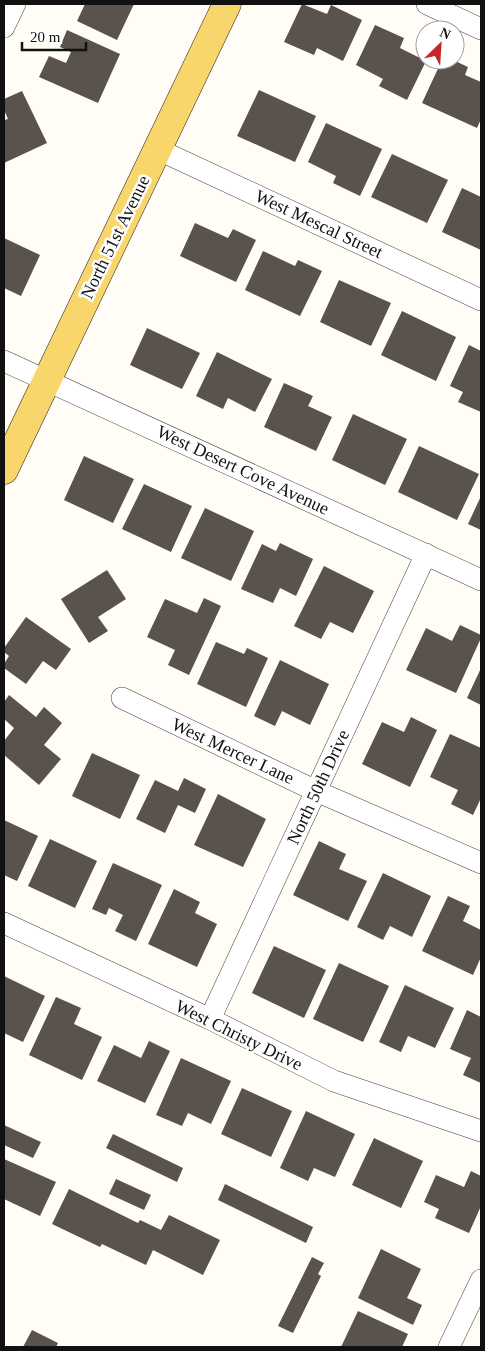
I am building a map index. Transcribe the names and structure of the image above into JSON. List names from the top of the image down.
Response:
{
  "streets": {
    "main road": ["North 51st Avenue"],
    "street": [
      "West Mescal Street",
      "West Desert Cove Avenue",
      "West Mercer Lane",
      "North 50th Drive",
      "West Christy Drive"
    ]
  },
  "crossings": [
    ["West Mescal Street", "North 51st Avenue"],
    ["North 51st Avenue", "West Desert Cove Avenue"],
    ["West Desert Cove Avenue", "North 50th Drive"],
    ["West Mercer Lane", "North 50th Drive"],
    ["North 50th Drive", "West Christy Drive"]
  ],
  "scale_bar": "20 m",
  "north": "top right"
}
